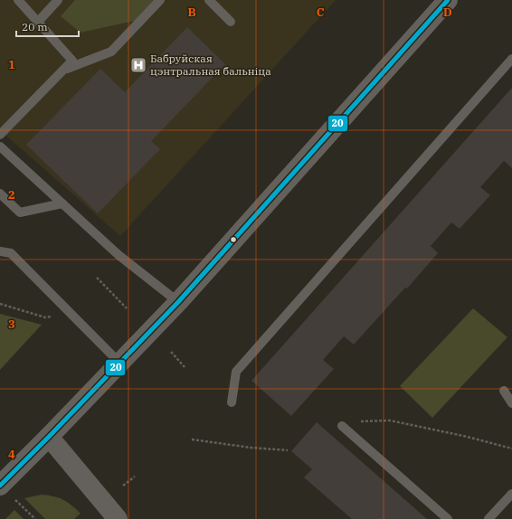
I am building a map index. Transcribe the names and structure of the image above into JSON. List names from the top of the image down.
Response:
{
  "places": {
    "hospital": ["Бабруйская цэнтральная бальніца"]
  },
  "lines": ["transit line 20"],
  "scale_bar": "20 m",
  "grid": {
    "columns": ["B", "C", "D"],
    "rows": [
      "1",
      "2",
      "3",
      "4"
    ]
  }
}
